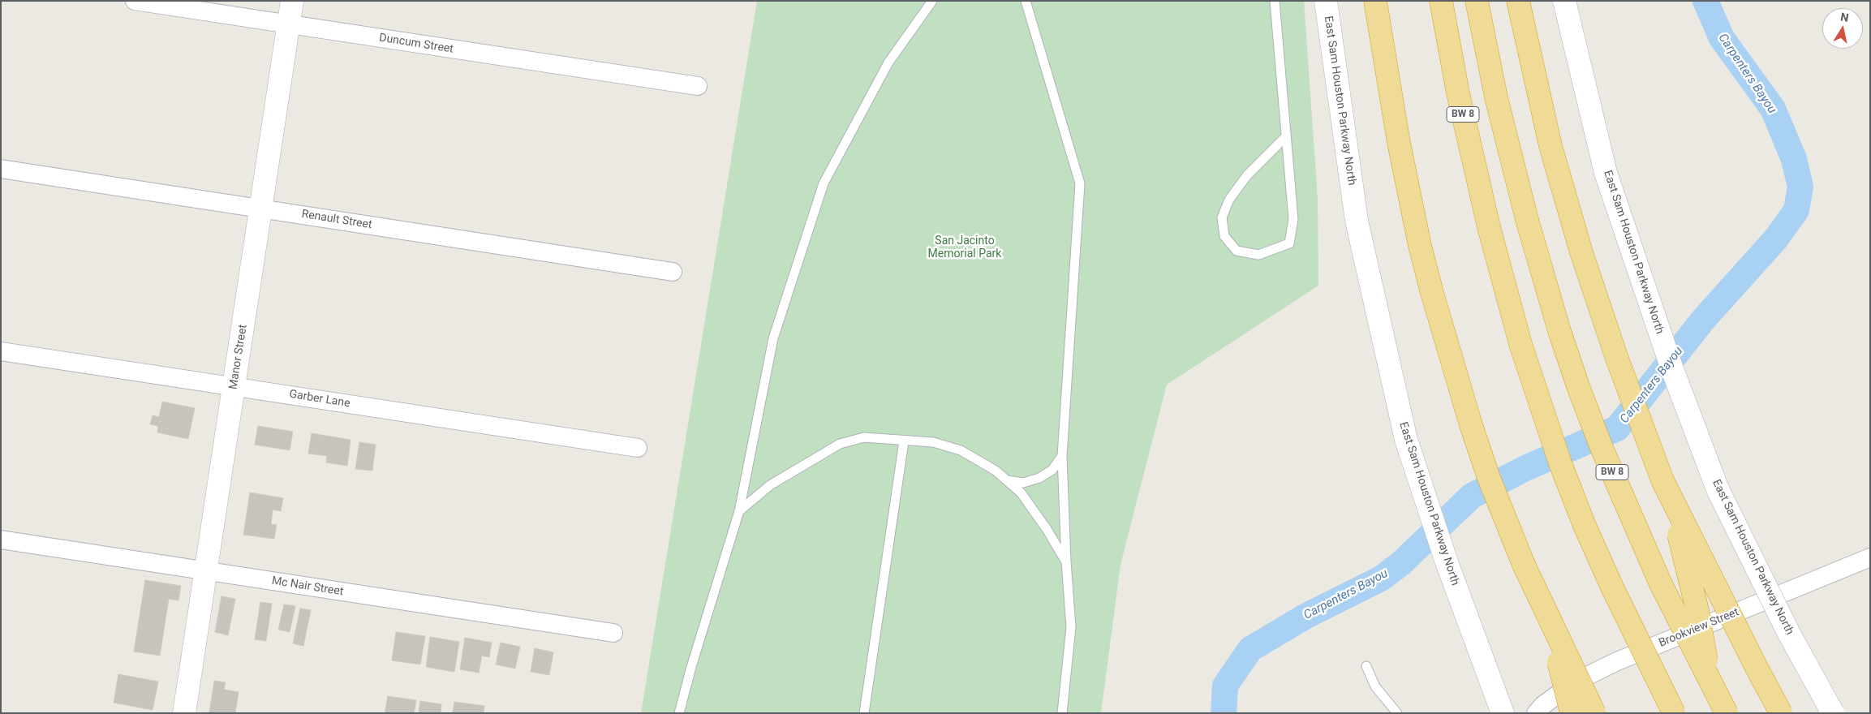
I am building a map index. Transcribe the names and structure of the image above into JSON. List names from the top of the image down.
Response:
{
  "streets": {
    "highway": ["BW 8"],
    "main road": ["East Sam Houston Parkway North", "Manor Street"],
    "street": [
      "Duncum Street",
      "Renault Street",
      "Garber Lane",
      "Mc Nair Street",
      "Brookview Street"
    ]
  },
  "crossings": [
    ["Duncum Street", "Manor Street"],
    ["Renault Street", "Manor Street"],
    ["Manor Street", "Garber Lane"],
    ["Manor Street", "Mc Nair Street"]
  ],
  "water": ["Carpenters Bayou"],
  "parks": ["San Jacinto Memorial Park"],
  "north": "top"
}
